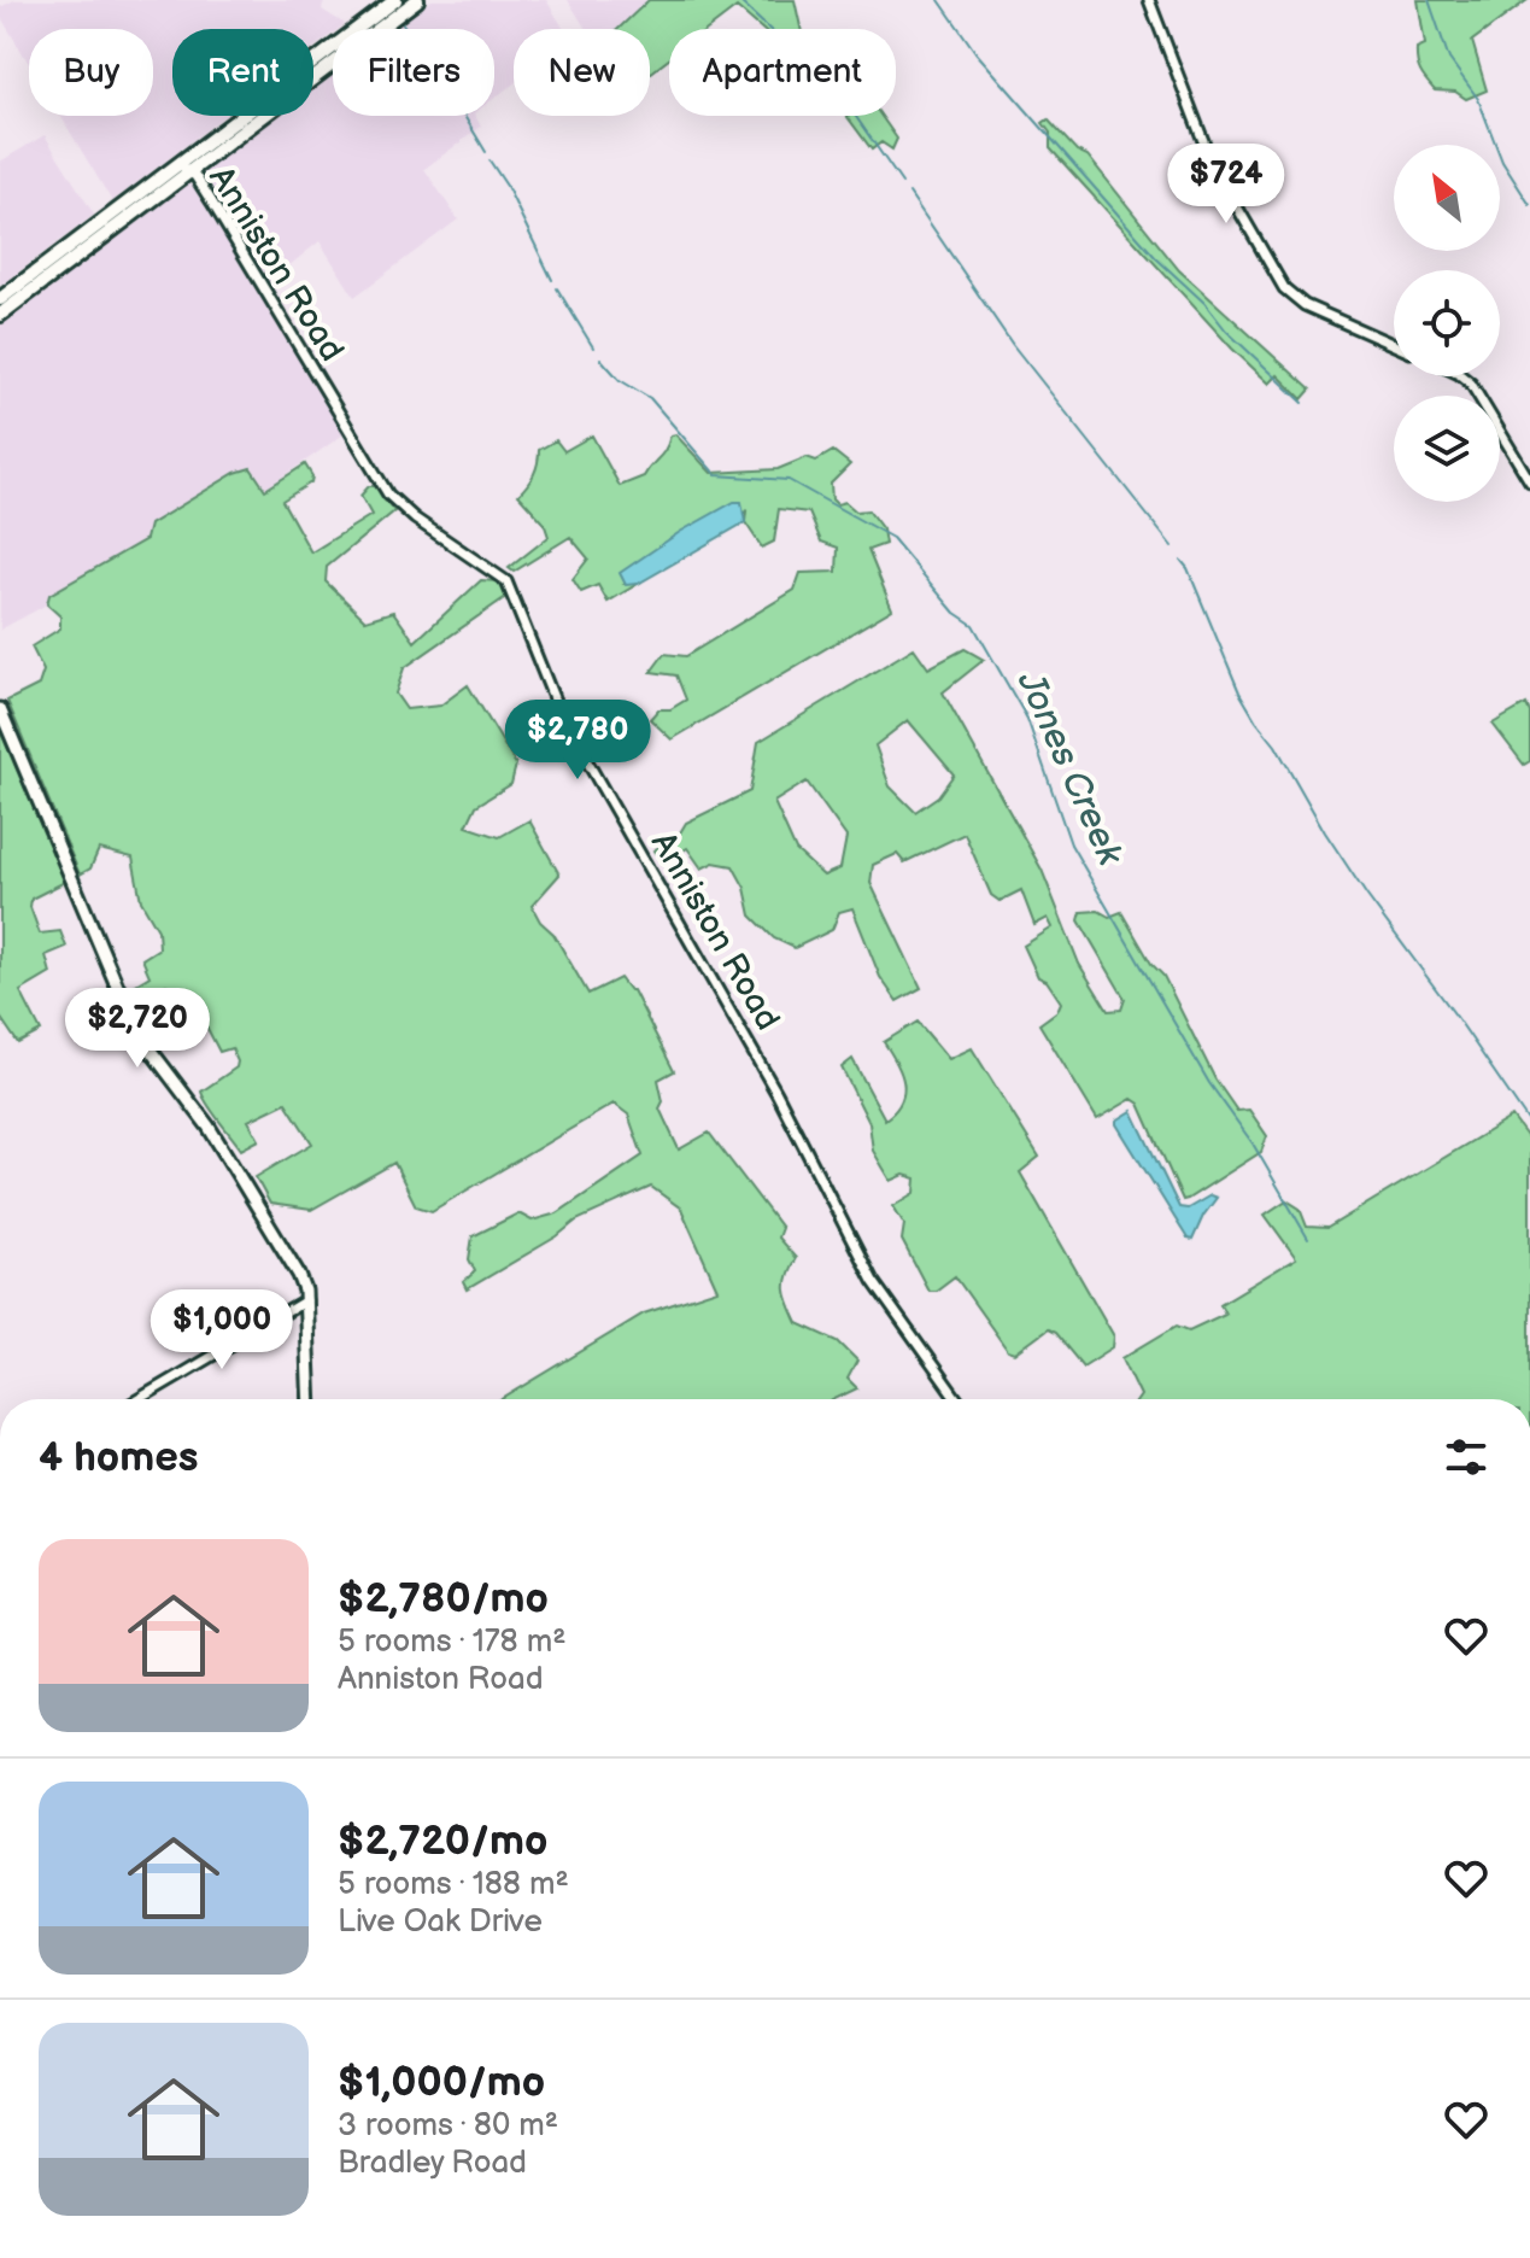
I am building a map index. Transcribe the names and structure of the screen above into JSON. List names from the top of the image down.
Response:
{
  "streets": {
    "street": ["Anniston Road"]
  },
  "water": ["Jones Creek"],
  "north": "top left",
  "page": {
    "chip": [
      "Buy",
      "Rent",
      "Filters",
      "New",
      "Apartment"
    ],
    "price": [
      "$724",
      "$2,780",
      "$2,720",
      "$1,000"
    ],
    "heading": "4 homes",
    "list": [
      {
        "name": "$2,780/mo",
        "note": "5 rooms · 178 m² · Anniston Road"
      },
      {
        "name": "$2,720/mo",
        "note": "5 rooms · 188 m² · Live Oak Drive"
      },
      {
        "name": "$1,000/mo",
        "note": "3 rooms · 80 m² · Bradley Road"
      }
    ]
  }
}
